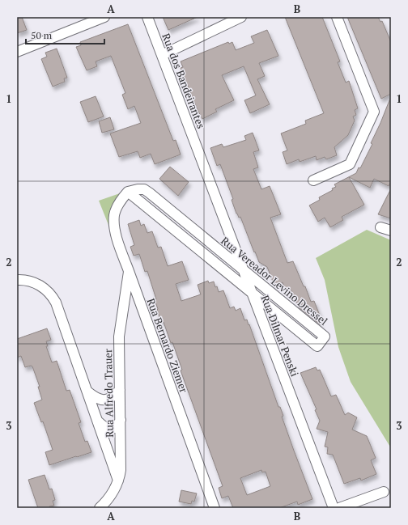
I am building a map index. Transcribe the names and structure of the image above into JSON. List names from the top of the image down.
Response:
{
  "streets": {
    "street": [
      "Rua dos Bandeirantes",
      "Rua Vereador Levino Dressel",
      "Rua Dilmar Penski",
      "Rua Bernardo Ziemer",
      "Rua Alfredo Trauer"
    ]
  },
  "crossings": [
    ["Rua dos Bandeirantes", "Rua Dilmar Penski"],
    ["Rua Vereador Levino Dressel", "Rua Dilmar Penski"],
    ["Rua Vereador Levino Dressel", "Rua Bernardo Ziemer"],
    ["Rua Bernardo Ziemer", "Rua Alfredo Trauer"]
  ],
  "scale_bar": "50 m",
  "grid": {
    "columns": ["A", "B"],
    "rows": ["1", "2", "3"]
  }
}
